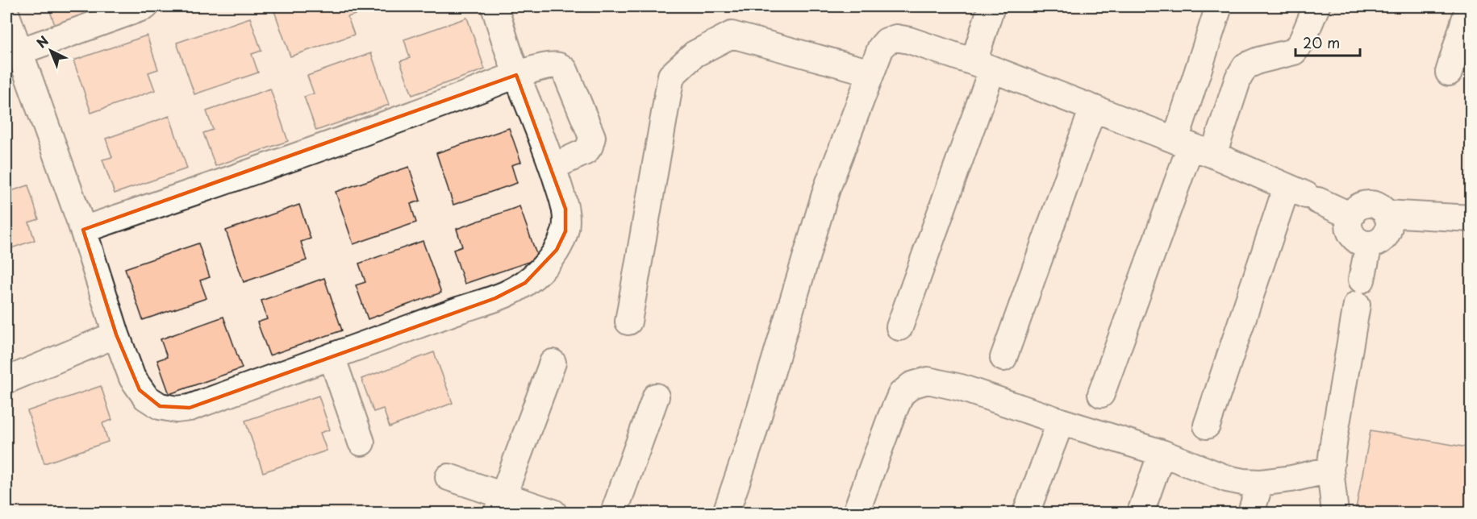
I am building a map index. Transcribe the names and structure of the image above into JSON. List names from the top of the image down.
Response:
{
  "scale_bar": "20 m",
  "north": "top left"
}
